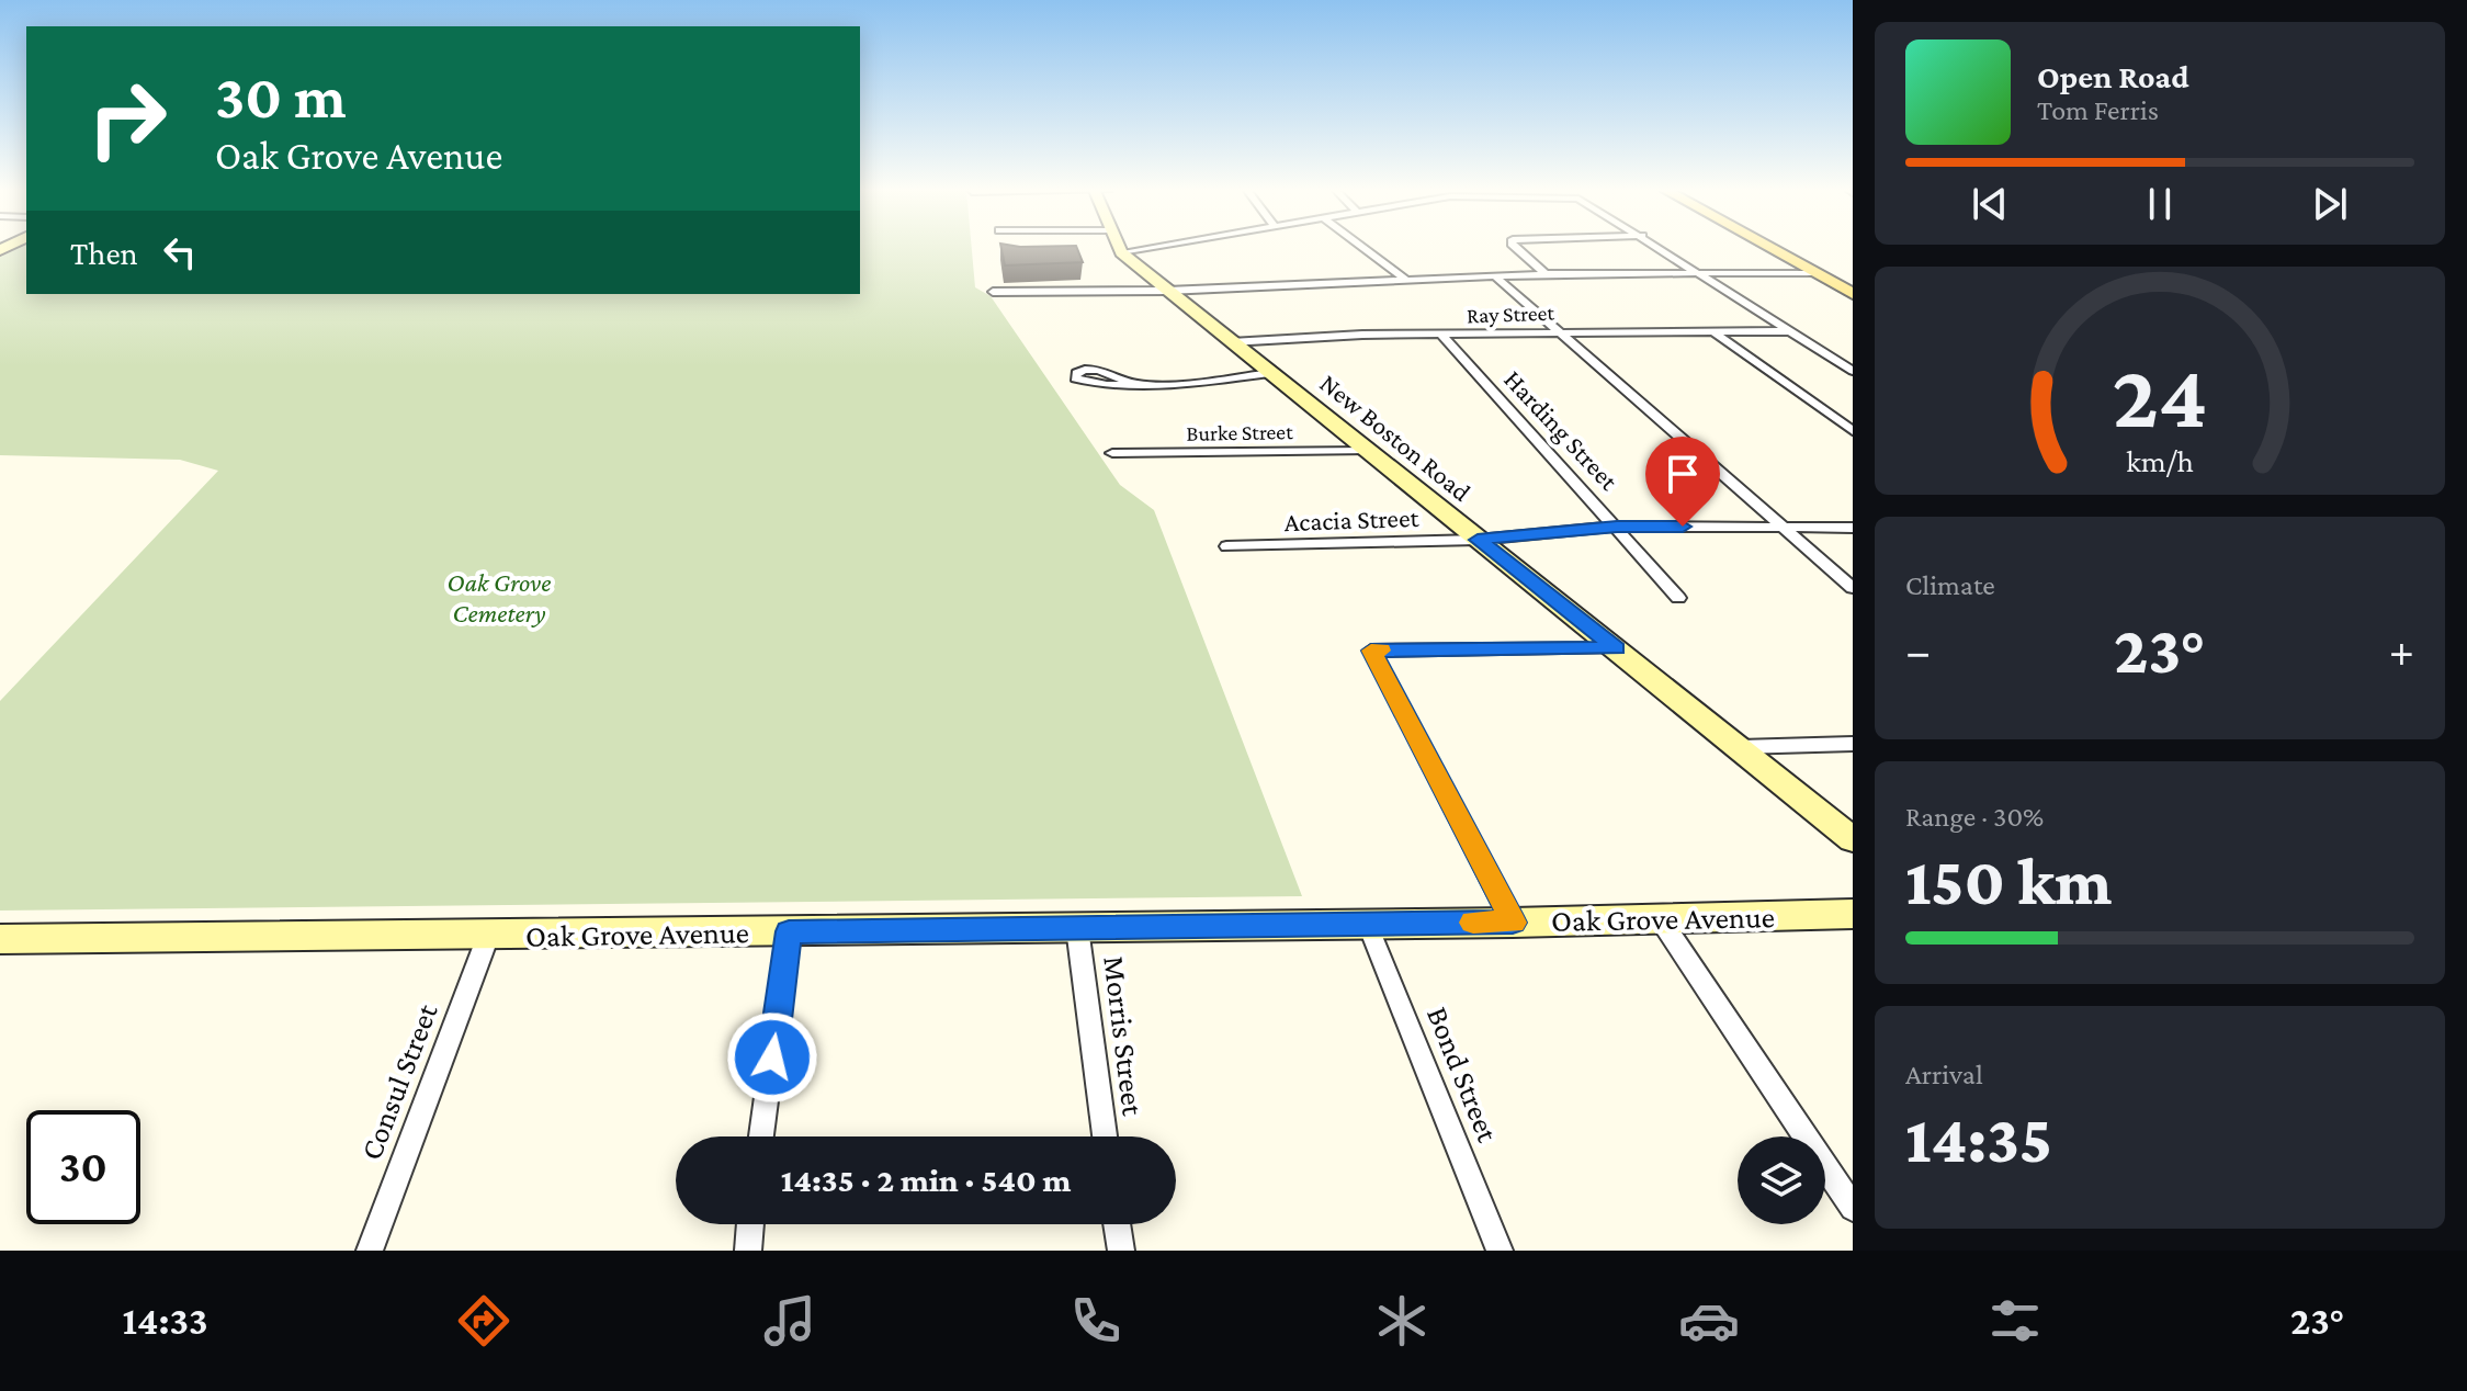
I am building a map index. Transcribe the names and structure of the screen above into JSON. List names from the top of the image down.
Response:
{
  "streets": {
    "street": [
      "Ray Street",
      "Harding Street",
      "Burke Street",
      "New Boston Road",
      "Acacia Street",
      "Oak Grove Avenue",
      "Morris Street",
      "Bond Street",
      "Consul Street"
    ]
  },
  "crossings": [
    ["Ray Street", "Harding Street"],
    ["Ray Street", "New Boston Road"],
    ["Harding Street", "Acacia Street"],
    ["Burke Street", "New Boston Road"],
    ["New Boston Road", "Acacia Street"],
    ["Oak Grove Avenue", "Morris Street"],
    ["Oak Grove Avenue", "Bond Street"],
    ["Oak Grove Avenue", "Consul Street"]
  ],
  "parks": ["Oak Grove Cemetery"],
  "page": {
    "turn": ["30 m", "Oak Grove Avenue"],
    "song": ["Open Road", "Tom Ferris"],
    "then": "Then",
    "tile": [
      "Climate",
      ["Range · 30%", "150 km"],
      ["Arrival", "14:35"]
    ],
    "heat": ["−", "23°", "+"],
    "limit": "30",
    "trip": "14:35 · 2 min · 540 m",
    "tabs": ["14:33", "23°"],
    "gauge": ["24", "km/h"]
  }
}
